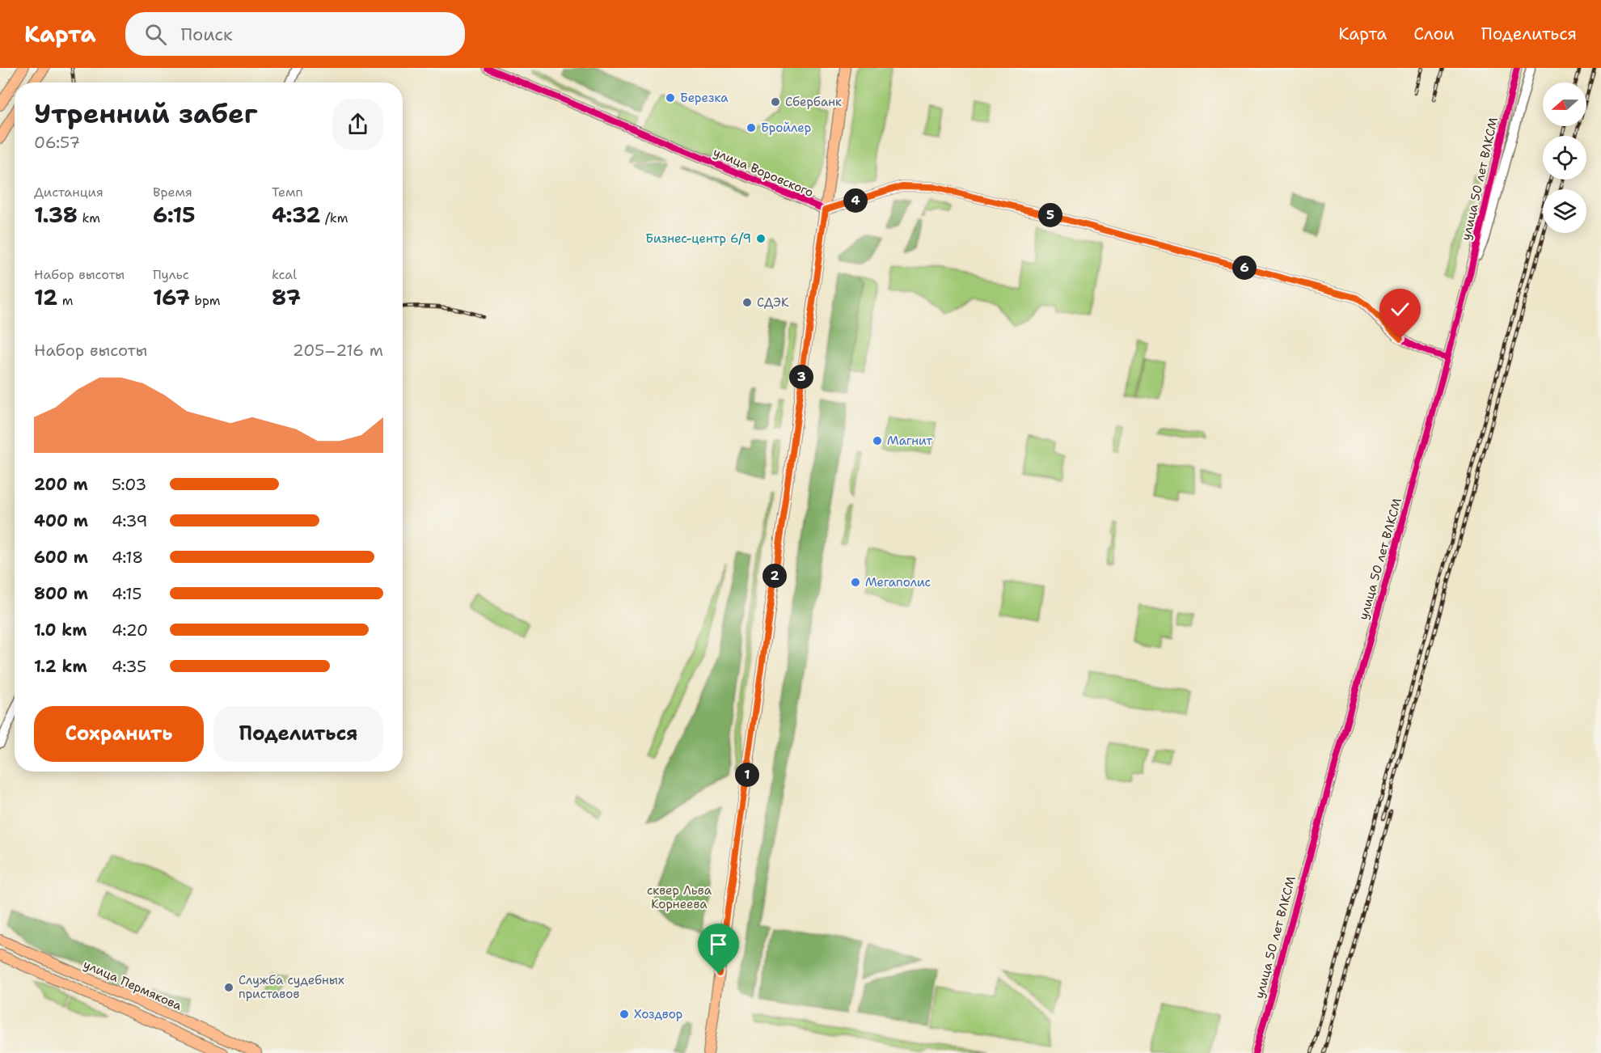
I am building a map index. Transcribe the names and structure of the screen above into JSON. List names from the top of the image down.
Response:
{
  "streets": {
    "main road": ["улица Пермякова"],
    "street": ["улица Воровского", "улица 50 лет ВЛКСМ"]
  },
  "parks": ["сквер Льва Корнеева"],
  "places": [
    "Березка",
    "Сбербанк",
    "Бройлер",
    "Бизнес-центр 6/9",
    "СДЭК",
    "Магнит",
    "Мегаполис",
    "Служба судебных приставов",
    "Хоздвор"
  ],
  "north": "left",
  "page": {
    "header": "Карта",
    "search": "Поиск",
    "nav": ["Карта", "Слои", "Поделиться"],
    "heading": ["Утренний забег", "06:57"],
    "stats": [
      ["Дистанция", "1.38 km"],
      ["Время", "6:15"],
      ["Темп", "4:32 /km"],
      ["Набор высоты", "12 m"],
      ["Пульс", "167 bpm"],
      ["kcal", "87"]
    ],
    "pins": [
      "4",
      "5",
      "6",
      "3",
      "2",
      "1"
    ],
    "chart": ["Набор высоты", "205–216 m"],
    "list": [
      {
        "name": "200 m",
        "note": "5:03"
      },
      {
        "name": "400 m",
        "note": "4:39"
      },
      {
        "name": "600 m",
        "note": "4:18"
      },
      {
        "name": "800 m",
        "note": "4:15"
      },
      {
        "name": "1.0 km",
        "note": "4:20"
      },
      {
        "name": "1.2 km",
        "note": "4:35"
      }
    ],
    "buttons": ["Сохранить", "Поделиться"]
  }
}
